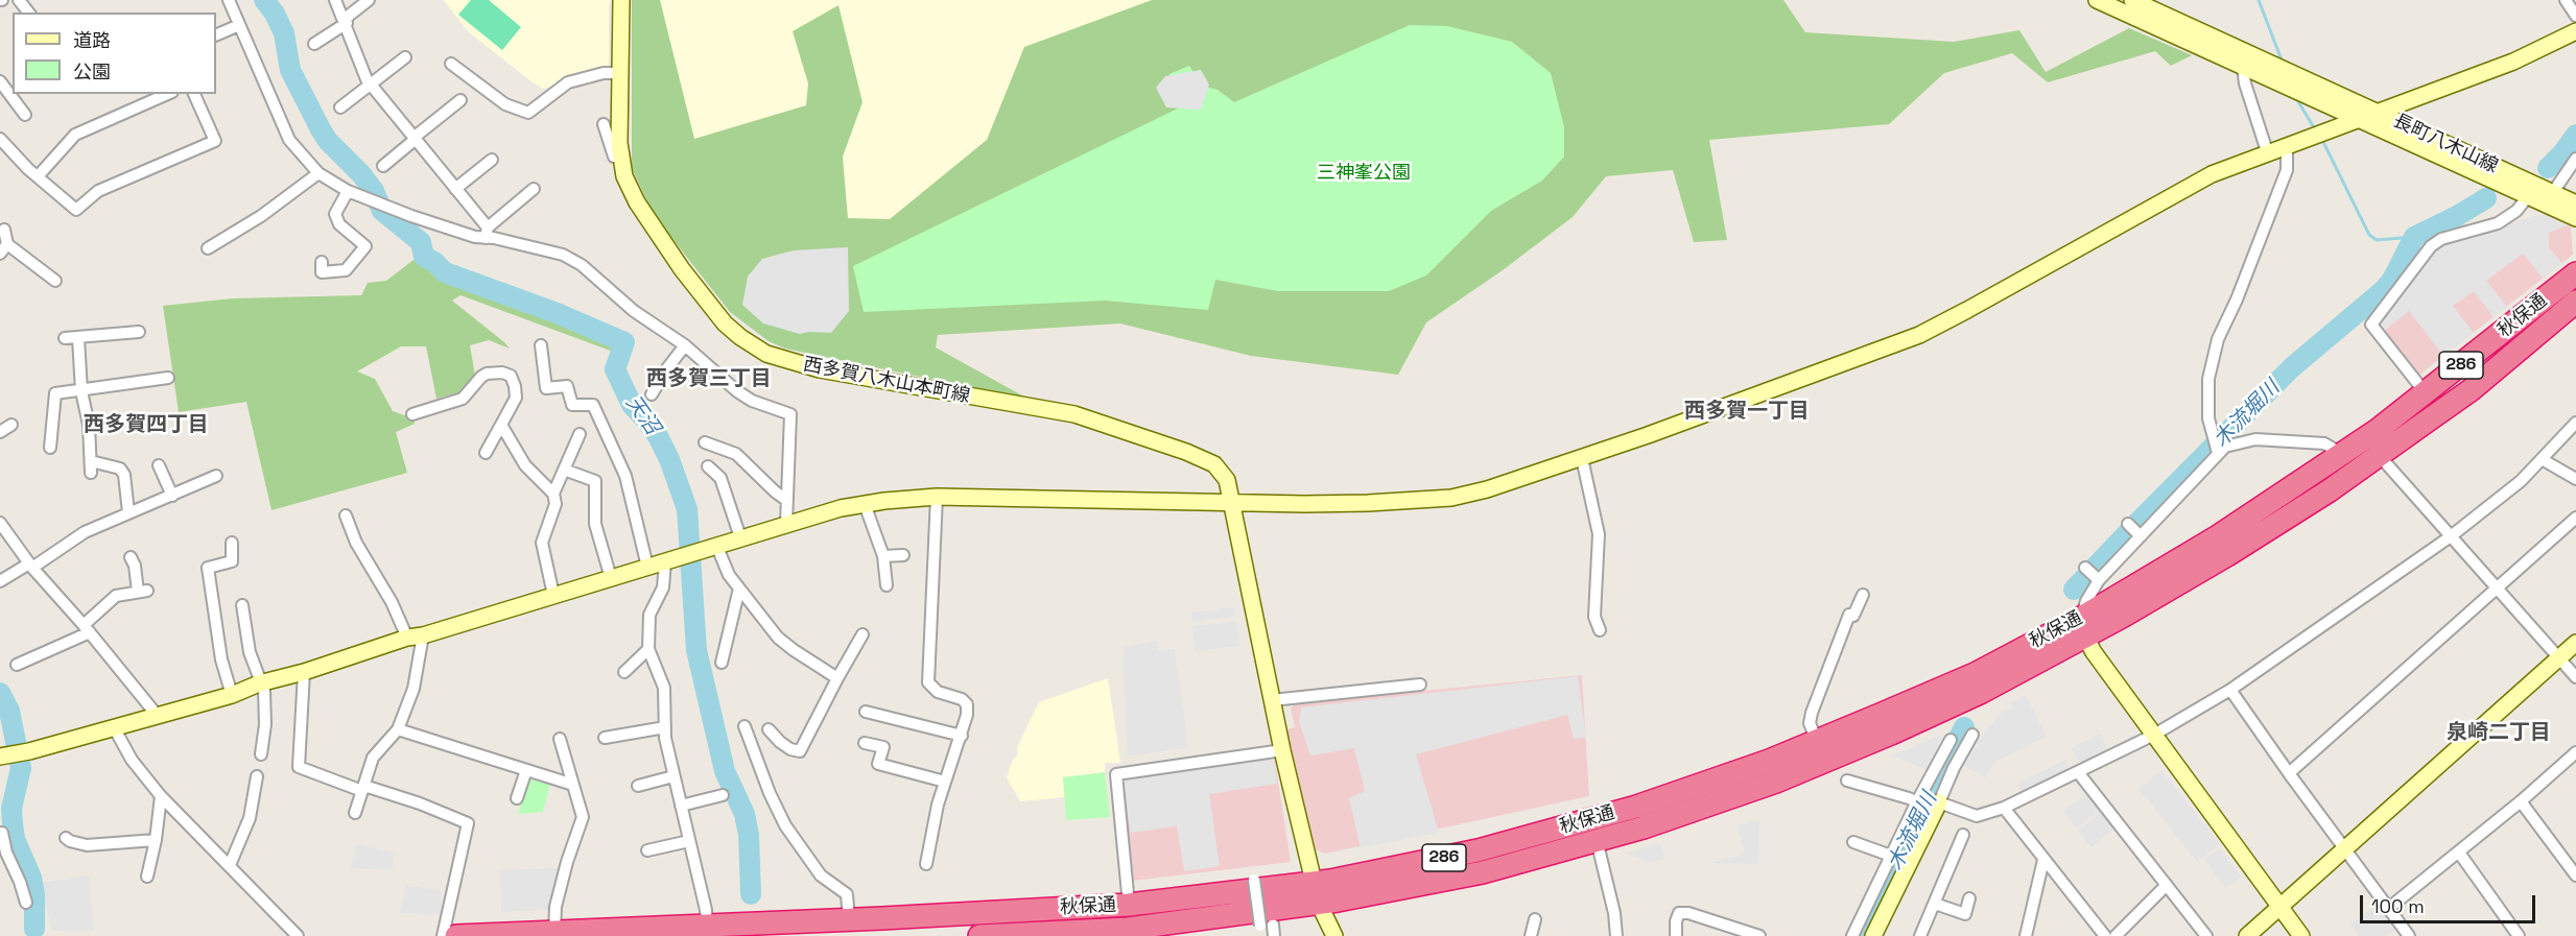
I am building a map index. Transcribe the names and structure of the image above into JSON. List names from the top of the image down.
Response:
{
  "streets": {
    "highway": ["秋保通", "286"],
    "street": ["長町八木山線", "西多賀八木山本町線"]
  },
  "crossings": [
    ["秋保通", "西多賀八木山本町線"]
  ],
  "districts": [
    "西多賀三丁目",
    "西多賀一丁目",
    "西多賀四丁目",
    "泉崎二丁目"
  ],
  "water": ["木流堀川", "天沼"],
  "parks": ["三神峯公園"],
  "legend": ["道路", "公園"],
  "scale_bar": "100 m"
}
